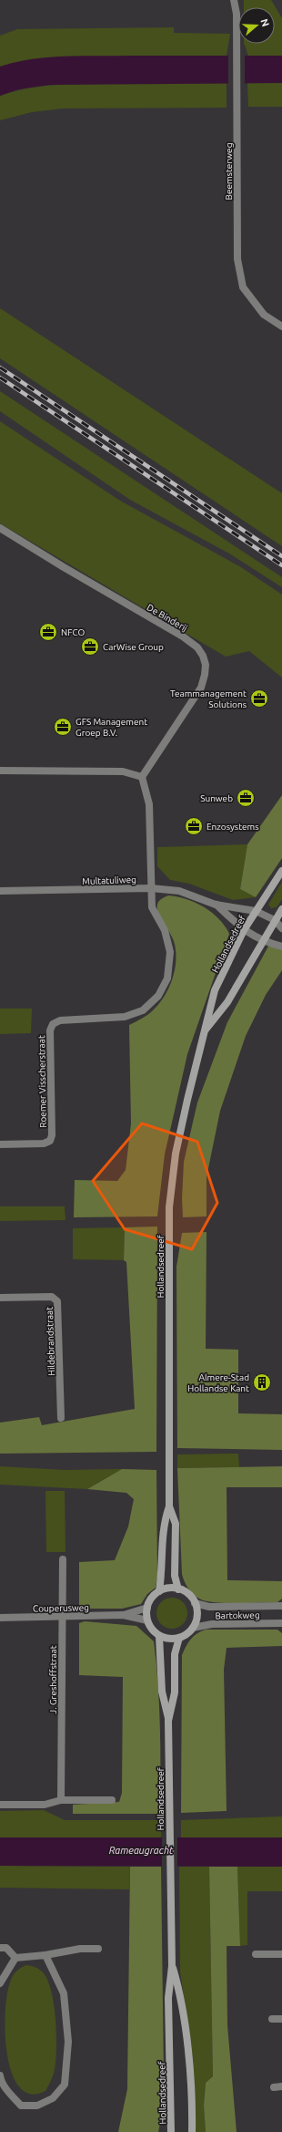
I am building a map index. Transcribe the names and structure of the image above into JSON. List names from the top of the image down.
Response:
{
  "streets": {
    "main road": ["Hollandsedreef"],
    "street": [
      "Beemsterweg",
      "De Binderij",
      "Multatuliweg",
      "Roemer Visscherstraat",
      "Hildebrandstraat",
      "Couperusweg",
      "Bartokweg",
      "J. Greshoffstraat"
    ]
  },
  "crossings": [
    ["Multatuliweg", "Hollandsedreef"],
    ["Multatuliweg", "Roemer Visscherstraat"],
    ["Hollandsedreef", "Couperusweg"],
    ["Hollandsedreef", "Bartokweg"],
    ["Couperusweg", "Bartokweg"],
    ["Couperusweg", "J. Greshoffstraat"]
  ],
  "water": ["Rameaugracht"],
  "places": {
    "office": [
      "NFCO",
      "CarWise Group",
      "Teammanagement Solutions",
      "GFS Management Groep B.V.",
      "Sunweb",
      "Enzosystems"
    ],
    "building": ["Almere-Stad Hollandse Kant"]
  },
  "north": "right"
}
